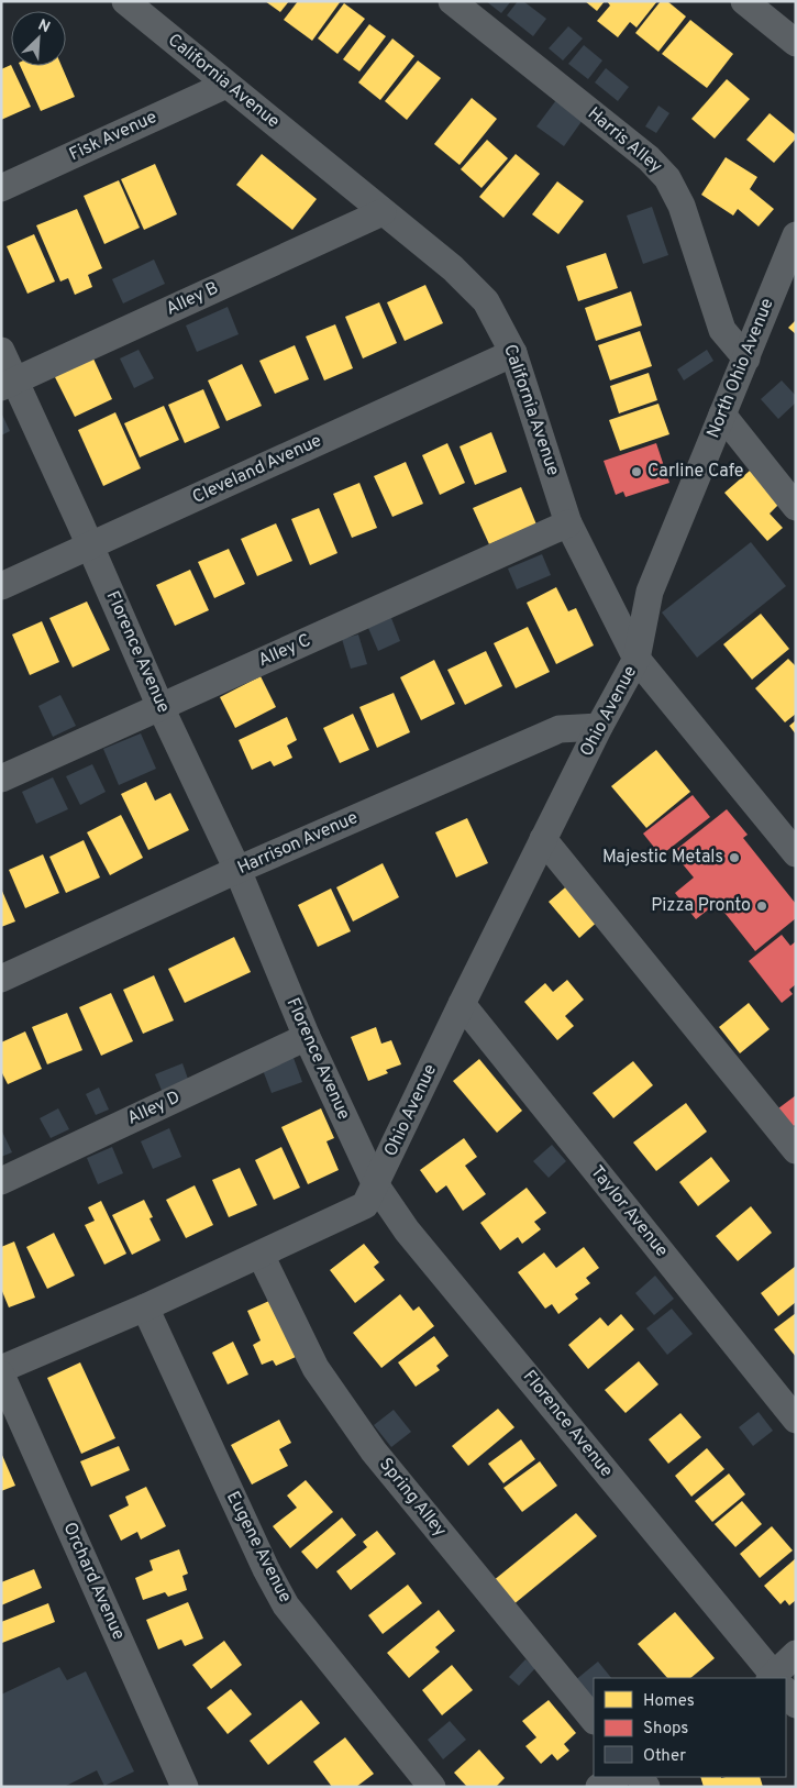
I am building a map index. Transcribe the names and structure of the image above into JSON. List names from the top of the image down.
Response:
{
  "streets": {
    "street": [
      "California Avenue",
      "Fisk Avenue",
      "Harris Alley",
      "Alley B",
      "North Ohio Avenue",
      "Cleveland Avenue",
      "Alley C",
      "Florence Avenue",
      "Ohio Avenue",
      "Harrison Avenue",
      "Alley D",
      "Taylor Avenue",
      "Spring Alley",
      "Eugene Avenue",
      "Orchard Avenue"
    ]
  },
  "crossings": [
    ["California Avenue", "Fisk Avenue"],
    ["California Avenue", "Alley B"],
    ["California Avenue", "North Ohio Avenue"],
    ["California Avenue", "Cleveland Avenue"],
    ["California Avenue", "Alley C"],
    ["California Avenue", "Ohio Avenue"],
    ["Harris Alley", "North Ohio Avenue"],
    ["Alley B", "Florence Avenue"],
    ["North Ohio Avenue", "Ohio Avenue"],
    ["Cleveland Avenue", "Florence Avenue"],
    ["Alley C", "Florence Avenue"],
    ["Florence Avenue", "Ohio Avenue"],
    ["Florence Avenue", "Harrison Avenue"],
    ["Florence Avenue", "Alley D"],
    ["Ohio Avenue", "Harrison Avenue"],
    ["Ohio Avenue", "Taylor Avenue"],
    ["Ohio Avenue", "Spring Alley"],
    ["Ohio Avenue", "Eugene Avenue"]
  ],
  "places": ["Carline Cafe", "Majestic Metals", "Pizza Pronto"],
  "legend": ["Homes", "Shops", "Other"],
  "north": "top right"
}
